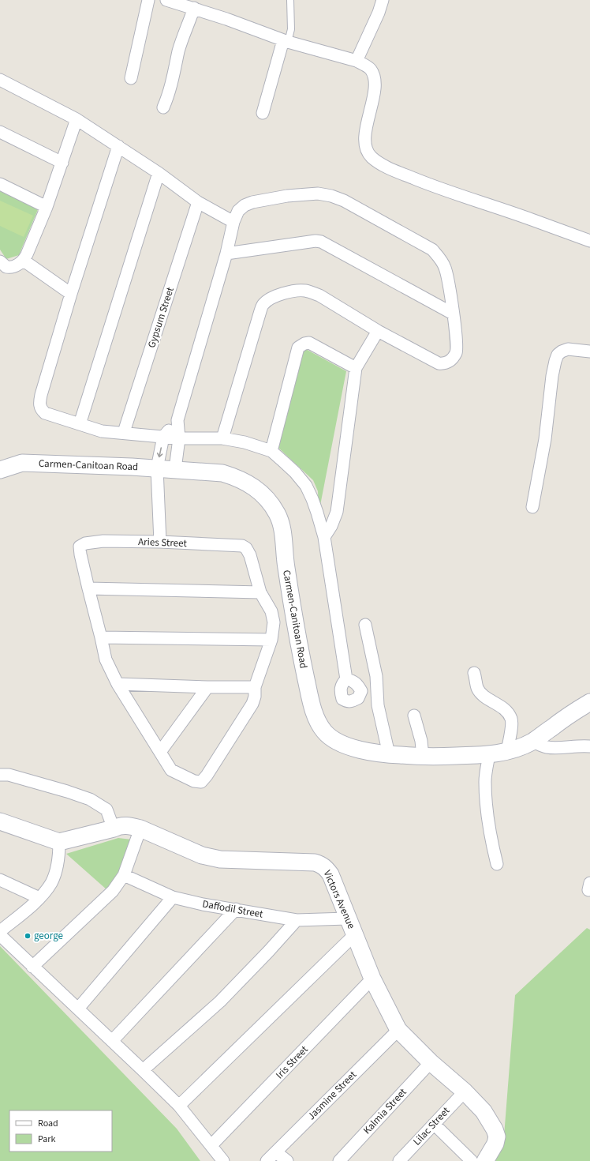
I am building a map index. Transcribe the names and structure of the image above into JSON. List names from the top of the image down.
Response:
{
  "streets": {
    "main road": ["Carmen-Canitoan Road", "Victors Avenue"],
    "street": [
      "Gypsum Street",
      "Aries Street",
      "Daffodil Street",
      "Iris Street",
      "Jasmine Street",
      "Kalmia Street",
      "Lilac Street"
    ]
  },
  "crossings": [
    ["Victors Avenue", "Daffodil Street"],
    ["Victors Avenue", "Iris Street"],
    ["Victors Avenue", "Jasmine Street"],
    ["Victors Avenue", "Kalmia Street"],
    ["Victors Avenue", "Lilac Street"]
  ],
  "places": ["george"],
  "legend": ["Road", "Park"]
}
